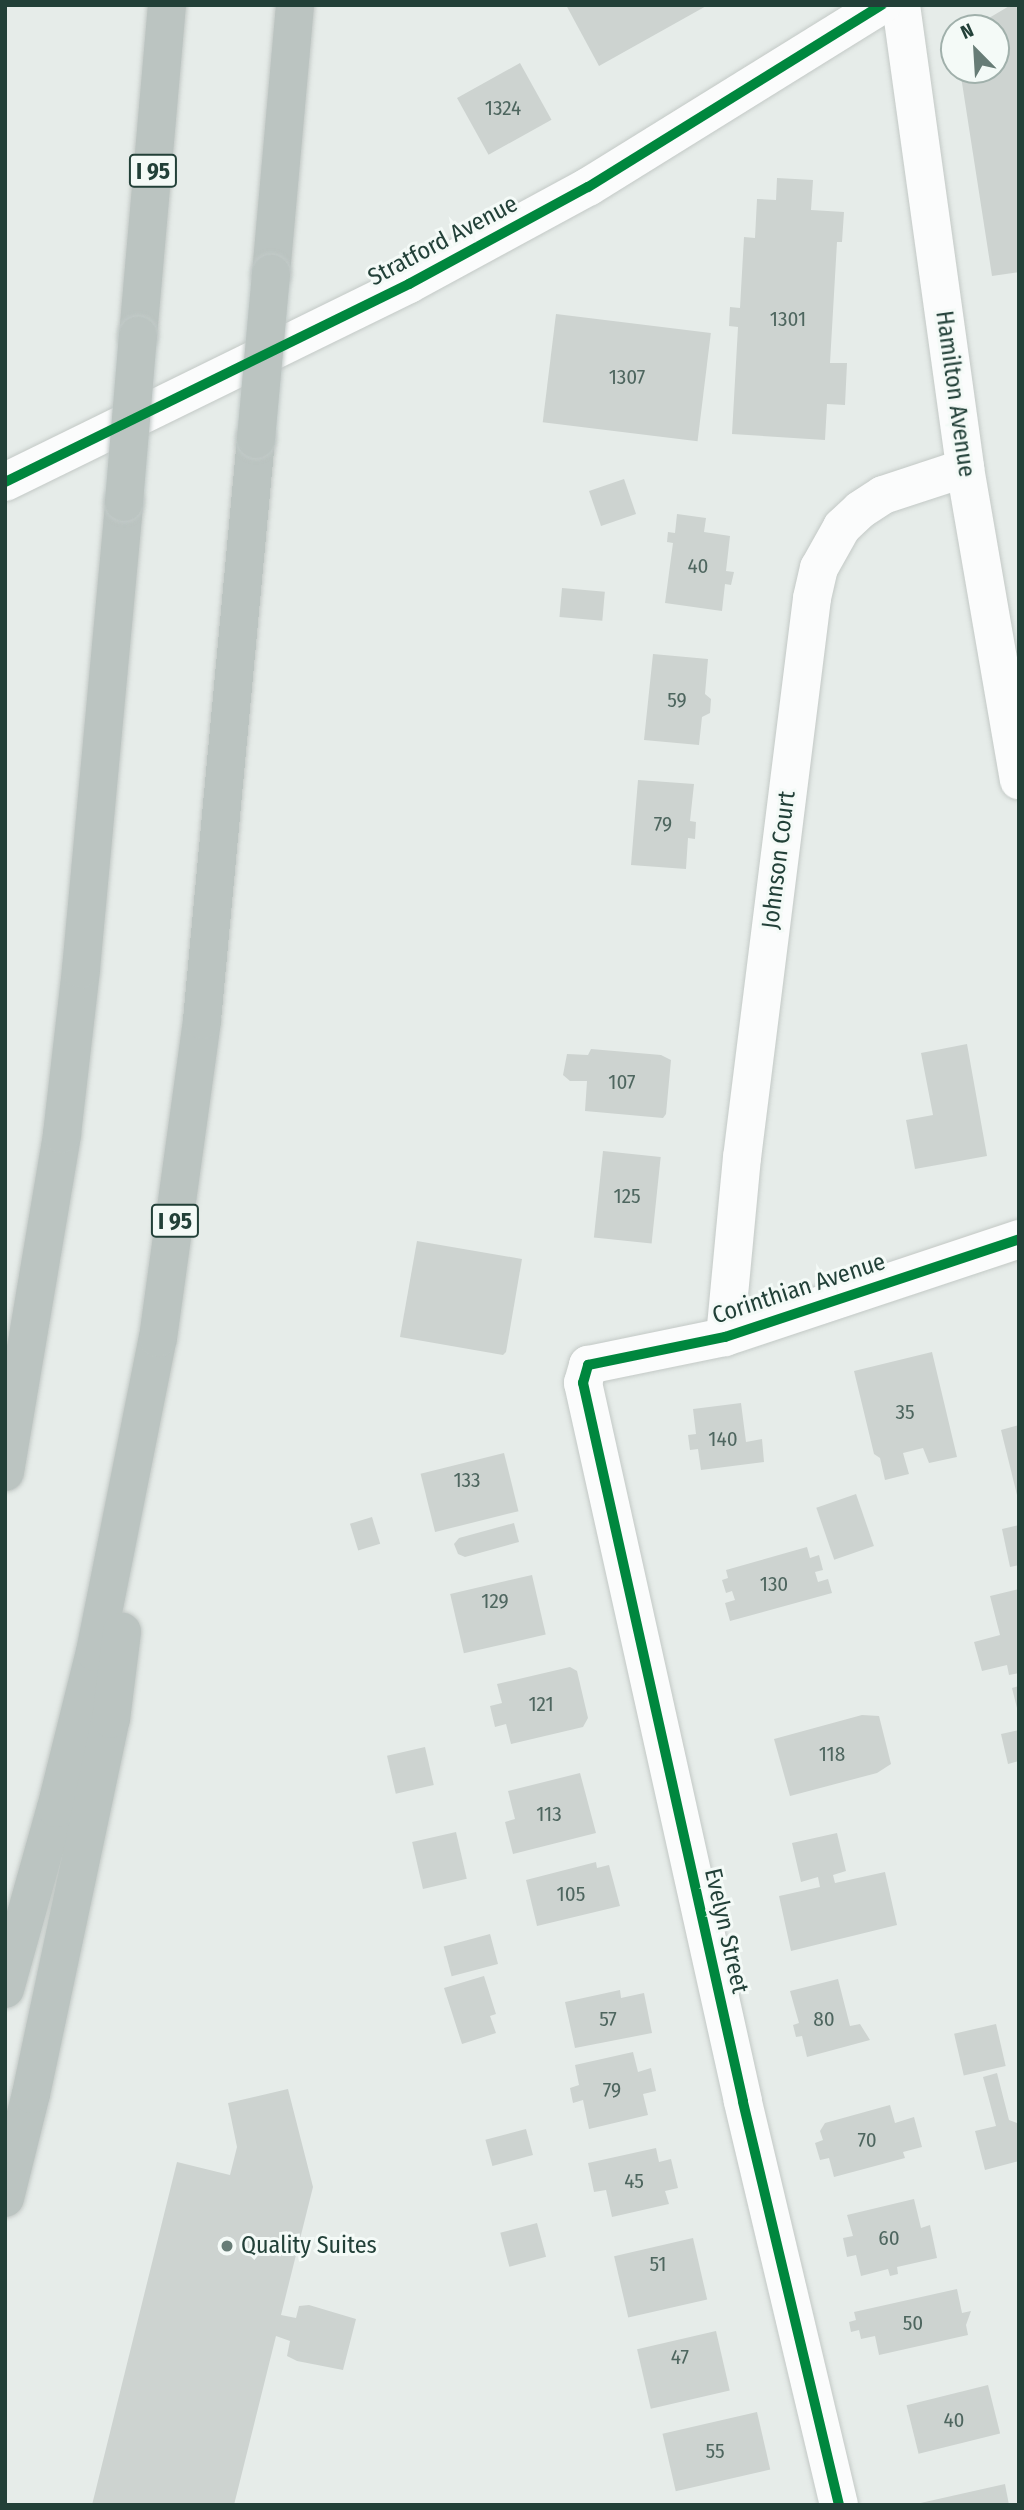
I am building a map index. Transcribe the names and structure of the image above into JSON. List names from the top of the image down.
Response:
{
  "streets": {
    "highway": ["I 95"],
    "street": [
      "Stratford Avenue",
      "Hamilton Avenue",
      "Johnson Court",
      "Corinthian Avenue",
      "Evelyn Street"
    ]
  },
  "crossings": [
    ["Hamilton Avenue", "Johnson Court"],
    ["Johnson Court", "Corinthian Avenue"],
    ["Corinthian Avenue", "Evelyn Street"]
  ],
  "places": ["Quality Suites"],
  "house_numbers": [
    "1324",
    "1301",
    "1307",
    "40",
    "59",
    "79",
    "107",
    "125",
    "35",
    "140",
    "133",
    "130",
    "129",
    "121",
    "118",
    "113",
    "105",
    "57",
    "80",
    "79",
    "70",
    "45",
    "60",
    "51",
    "50",
    "47",
    "40",
    "55"
  ],
  "north": "top left"
}
